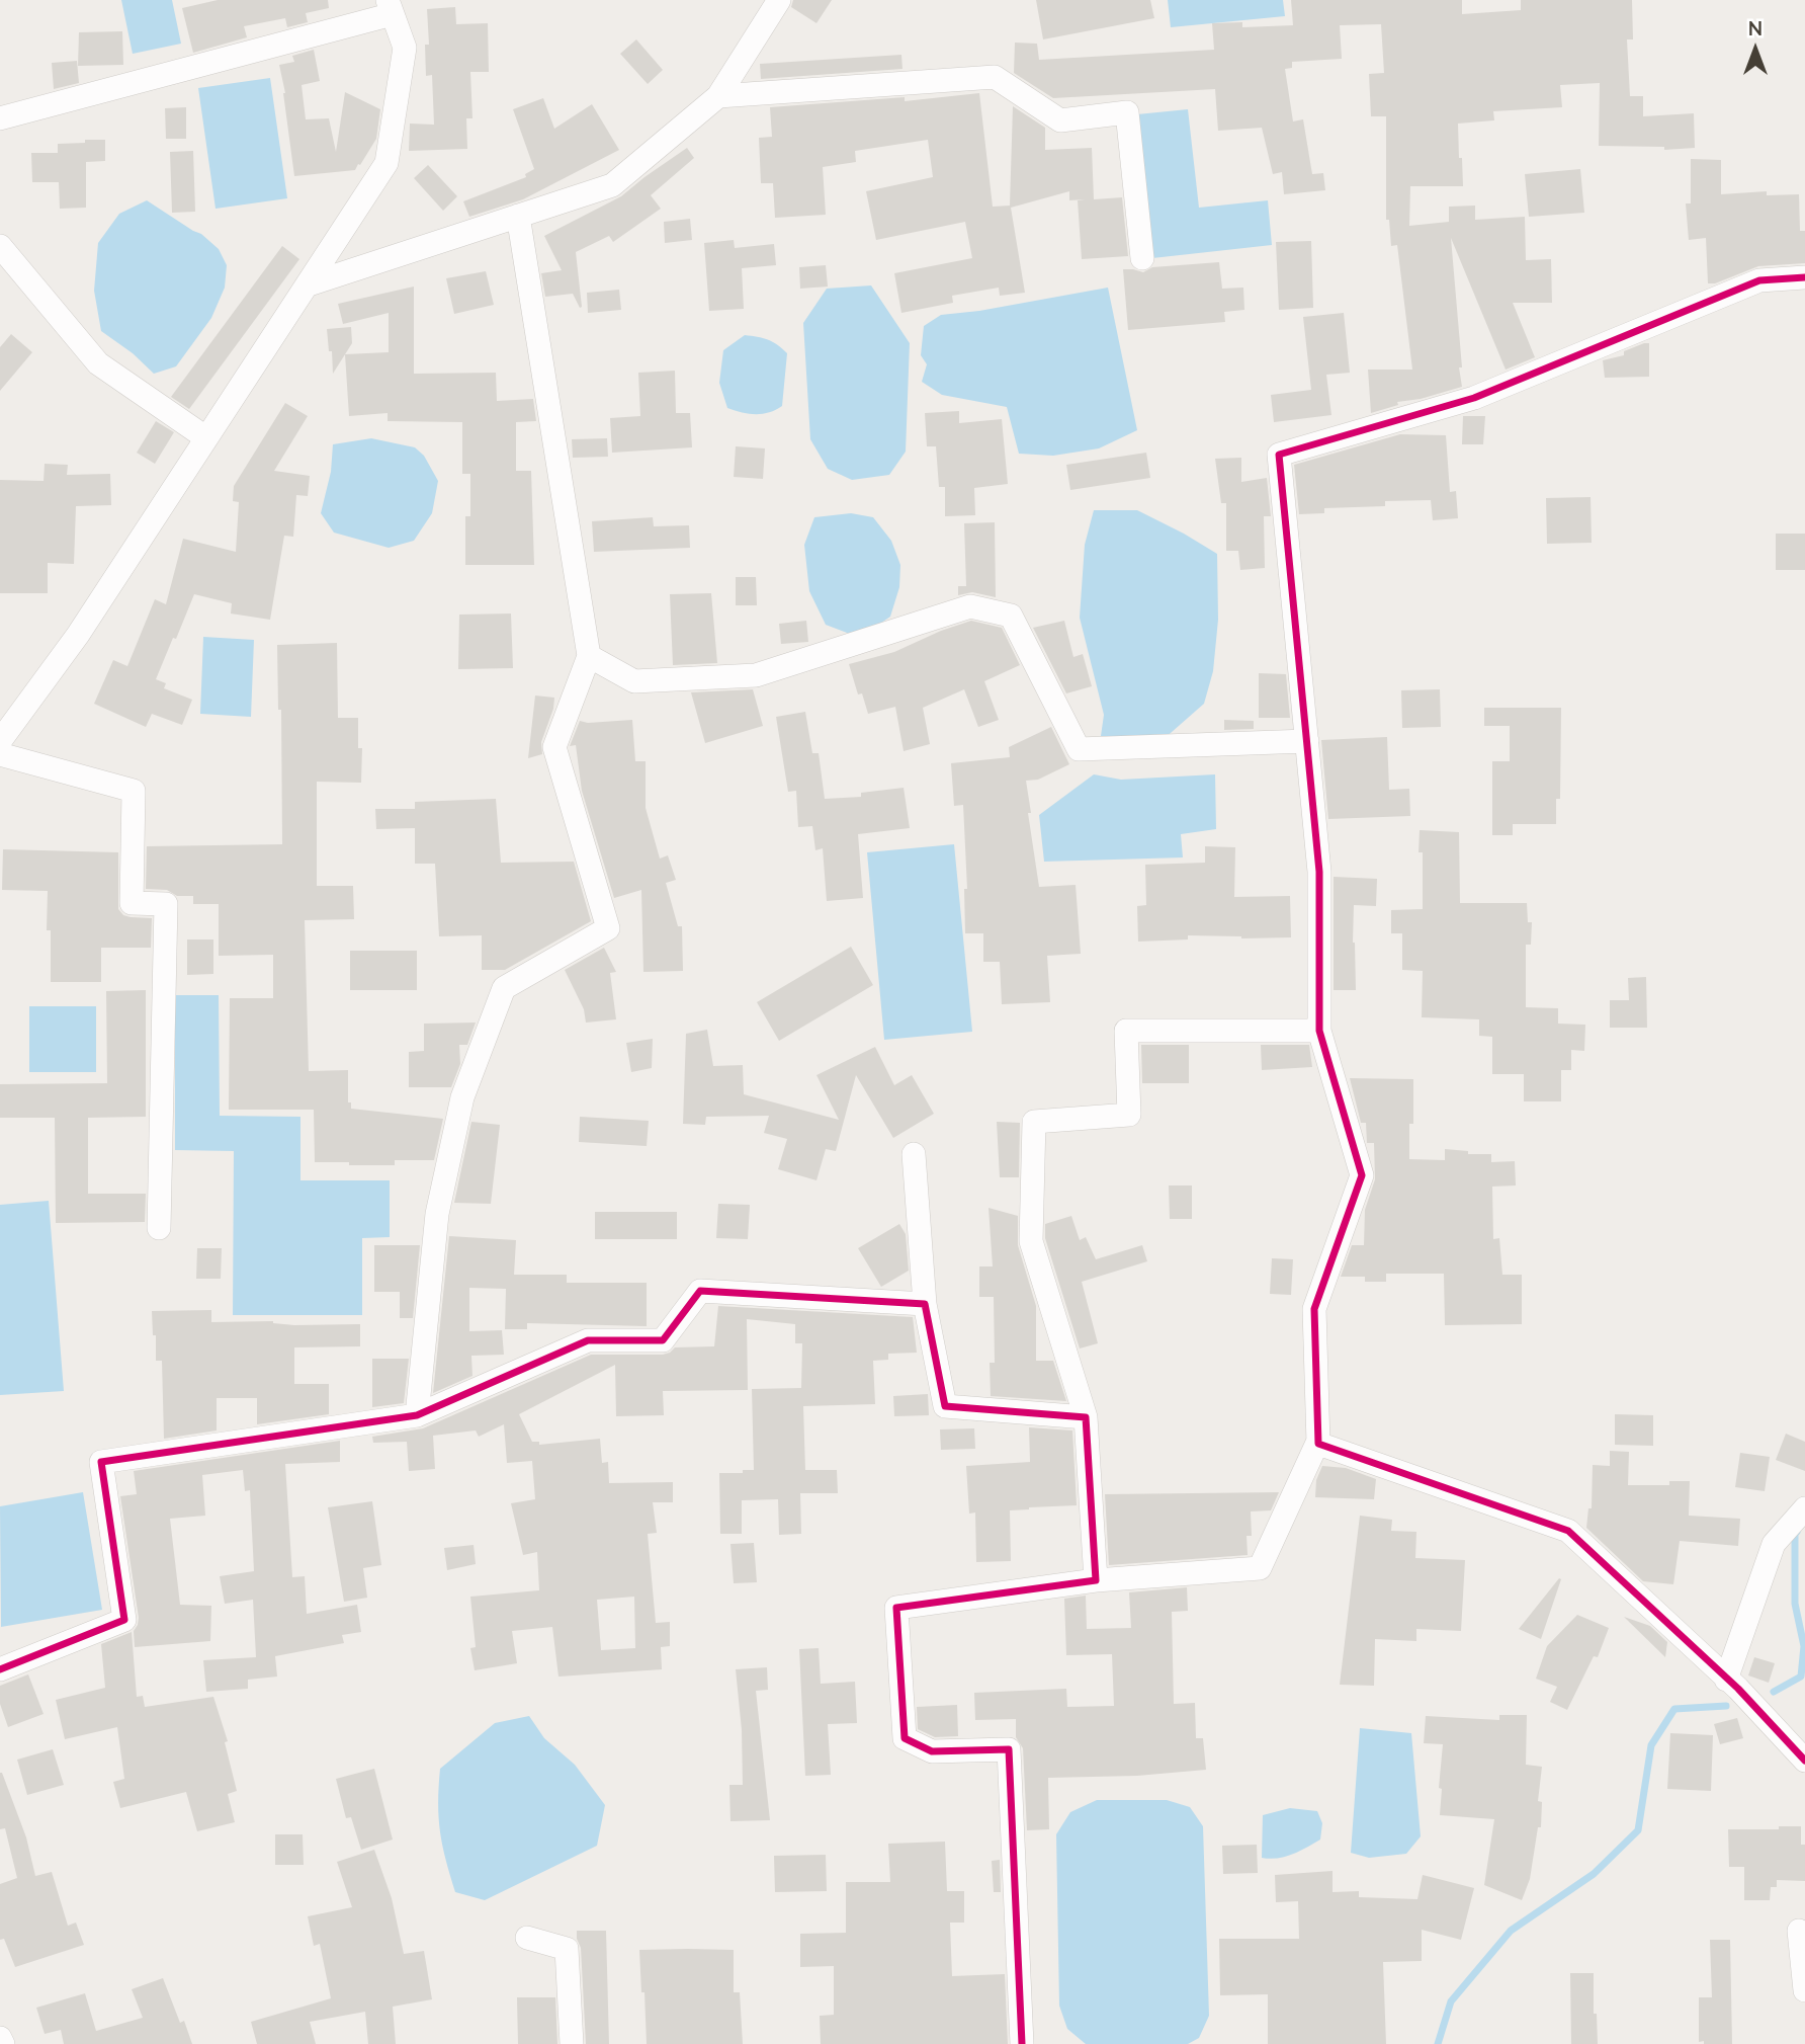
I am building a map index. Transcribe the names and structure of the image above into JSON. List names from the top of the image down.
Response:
{
  "north": "top"
}
